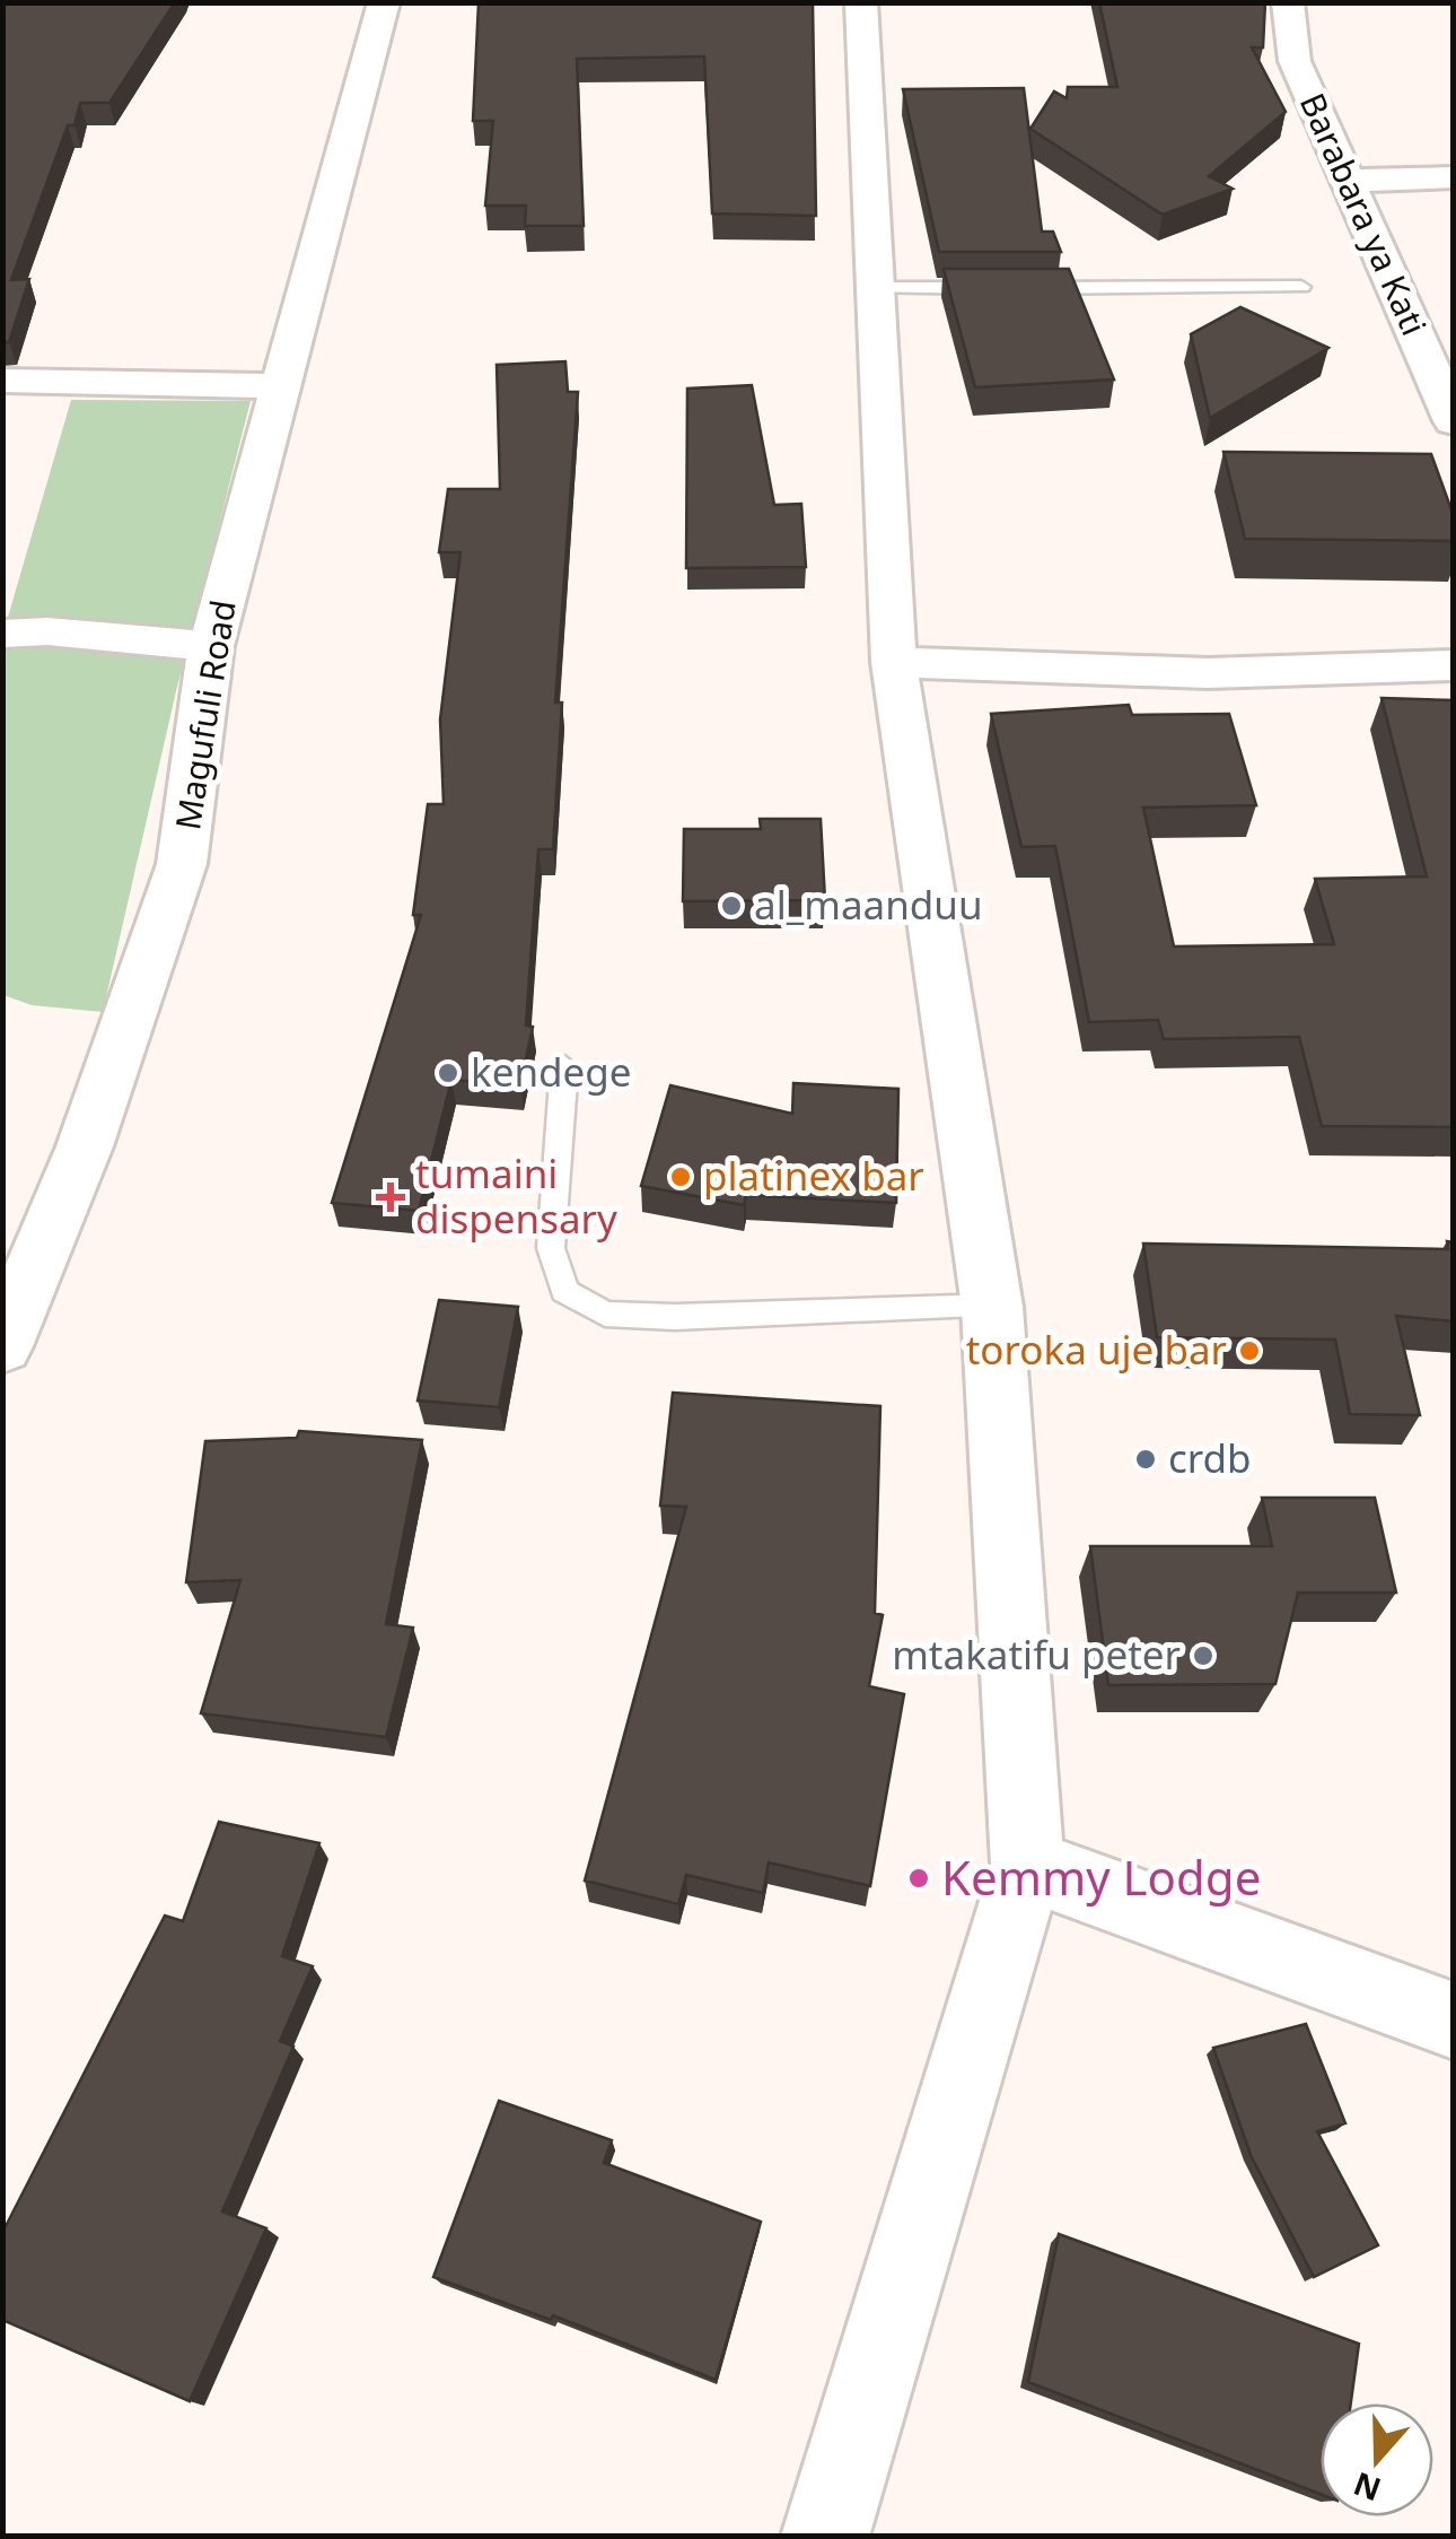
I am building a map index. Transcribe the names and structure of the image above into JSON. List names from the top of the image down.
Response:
{
  "streets": {
    "street": ["Barabara ya Kati", "Magufuli Road"]
  },
  "places": {
    "other": [
      "al_maanduu",
      "kendege",
      "platinex bar",
      "toroka uje bar",
      "crdb",
      "mtakatifu peter",
      "Kemmy Lodge"
    ],
    "health": ["tumaini dispensary"]
  },
  "north": "bottom"
}
